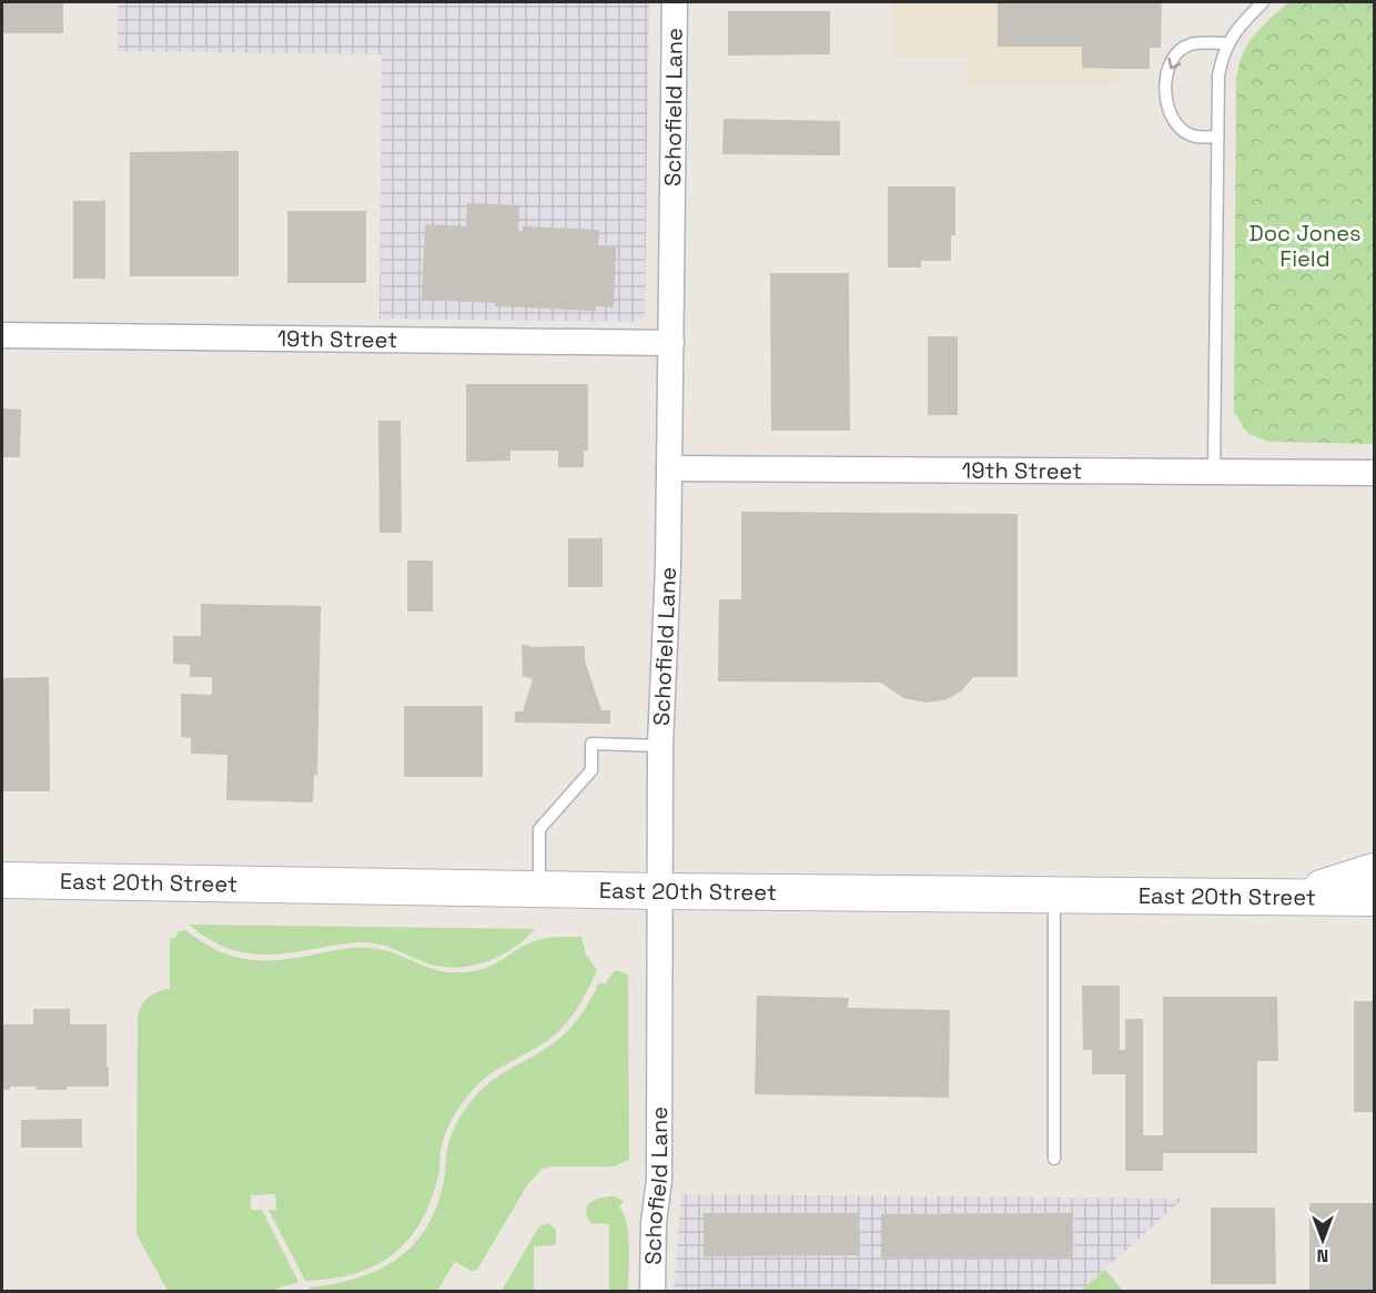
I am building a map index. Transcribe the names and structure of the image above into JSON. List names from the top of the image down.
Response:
{
  "streets": {
    "main road": ["East 20th Street"],
    "street": ["Schofield Lane", "19th Street"]
  },
  "crossings": [
    ["Schofield Lane", "19th Street"],
    ["Schofield Lane", "East 20th Street"]
  ],
  "parks": ["Doc Jones Field"],
  "north": "bottom"
}
